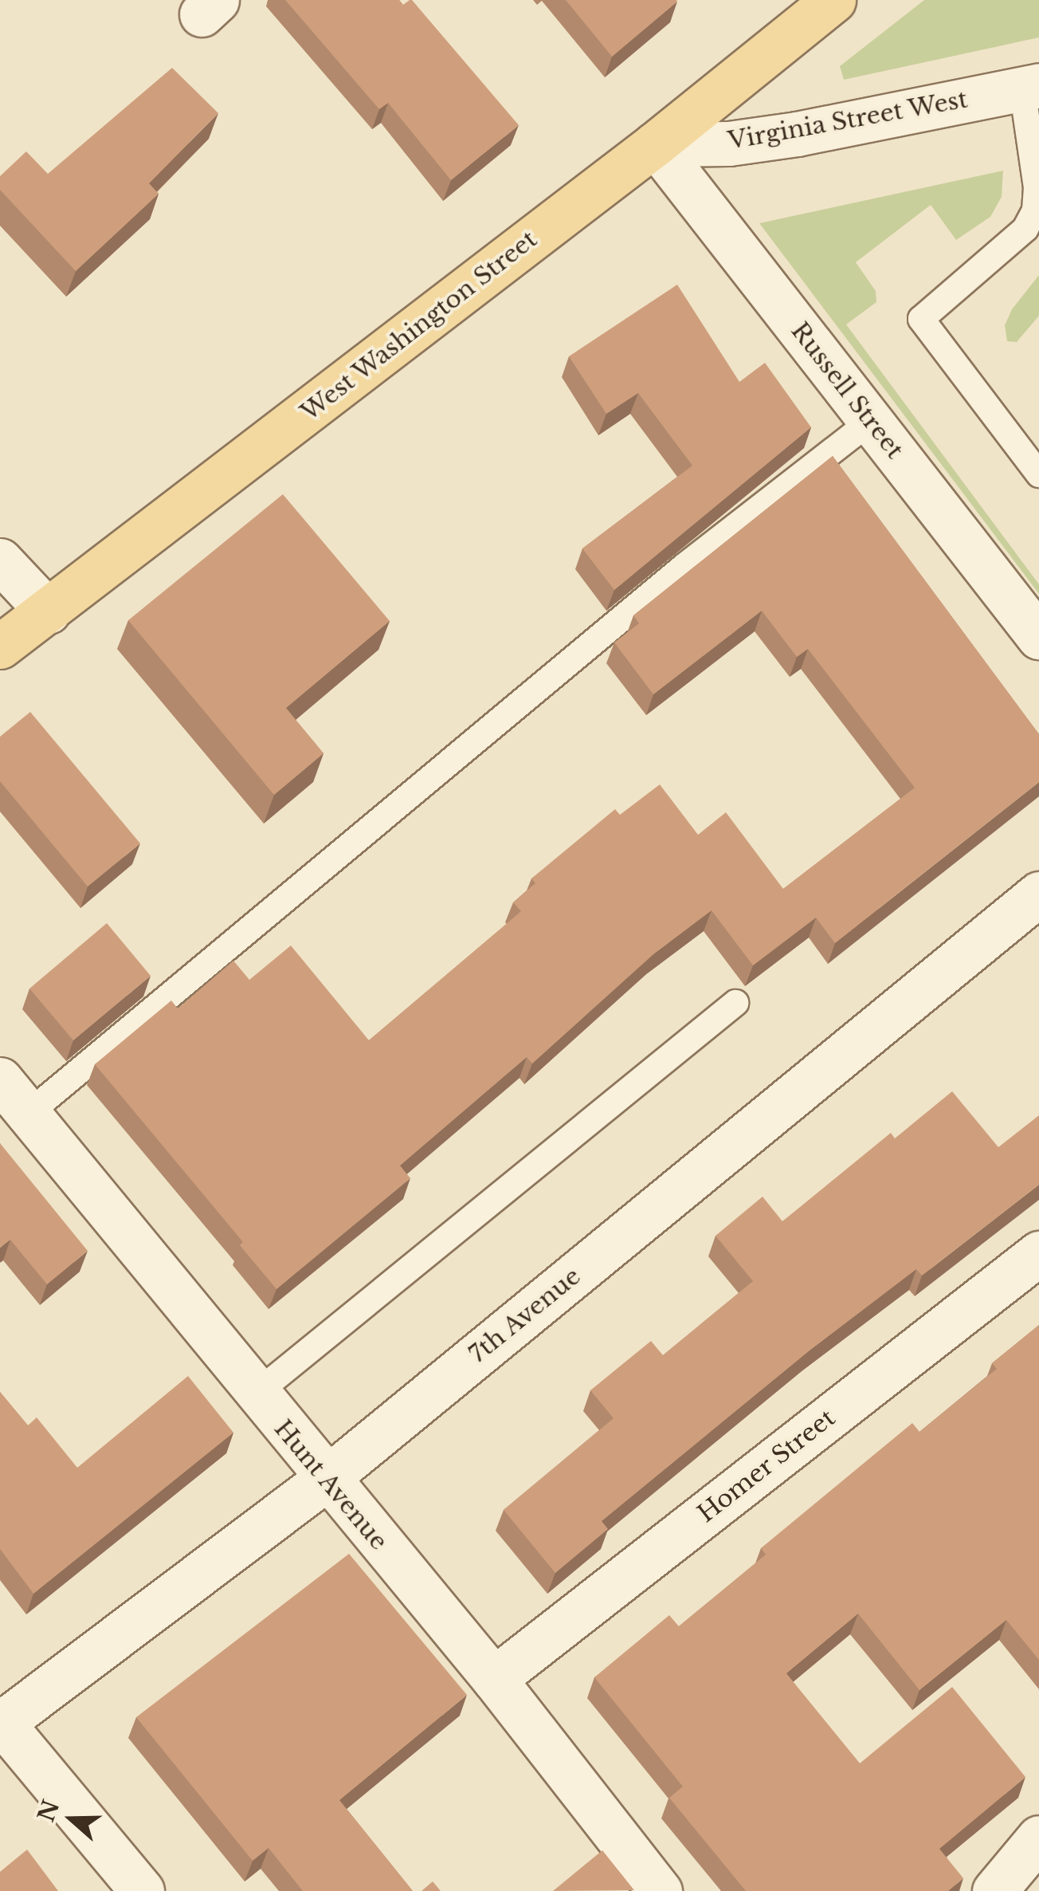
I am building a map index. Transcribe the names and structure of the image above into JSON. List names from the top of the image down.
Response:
{
  "streets": {
    "main road": ["West Washington Street"],
    "street": [
      "Virginia Street West",
      "Russell Street",
      "7th Avenue",
      "Homer Street",
      "Hunt Avenue"
    ]
  },
  "crossings": [
    ["Virginia Street West", "West Washington Street"],
    ["Virginia Street West", "Russell Street"],
    ["West Washington Street", "Russell Street"],
    ["7th Avenue", "Hunt Avenue"],
    ["Homer Street", "Hunt Avenue"]
  ],
  "north": "left"
}
